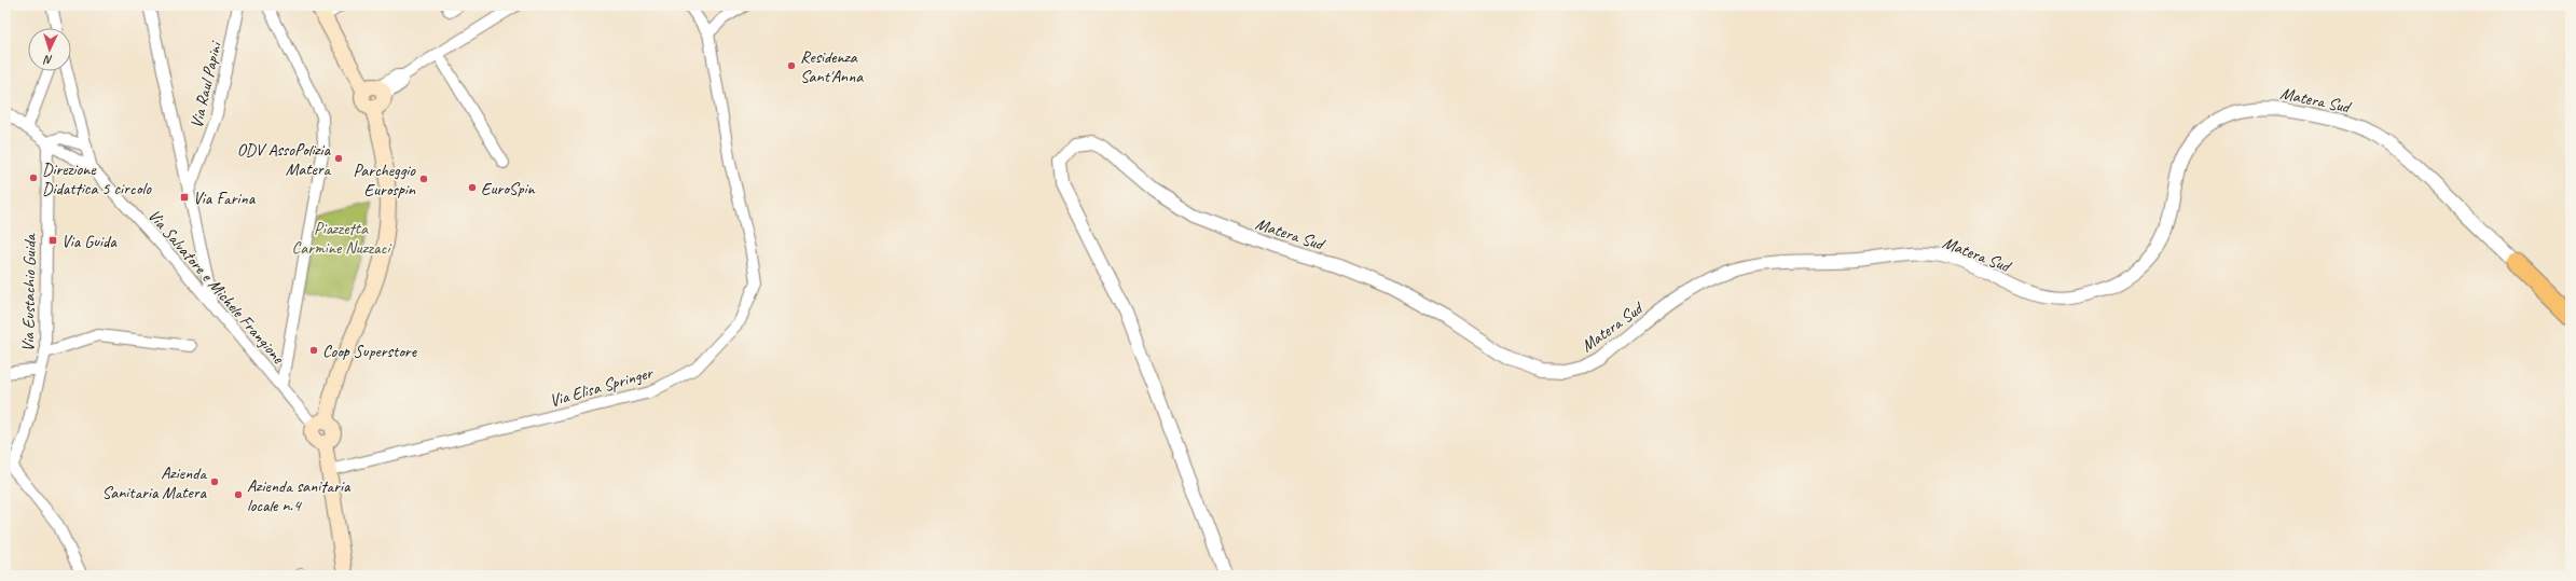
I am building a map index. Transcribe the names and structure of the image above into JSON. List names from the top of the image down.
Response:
{
  "streets": {
    "street": [
      "Via Raul Papini",
      "Matera Sud",
      "Via Salvatore e Michele Frangione",
      "Via Eustachio Guida",
      "Via Elisa Springer"
    ]
  },
  "crossings": [
    ["Via Salvatore e Michele Frangione", "Via Eustachio Guida"]
  ],
  "parks": ["Piazzetta Carmine Nuzzaci"],
  "places": {
    "other": [
      "Residenza Sant'Anna",
      "ODV AssoPolizia Matera",
      "Direzione Didattica 5 circolo",
      "Parcheggio Eurospin",
      "EuroSpin",
      "Coop Superstore",
      "Azienda Sanitaria Matera",
      "Azienda sanitaria locale n.4"
    ],
    "transit": ["Via Farina", "Via Guida"]
  },
  "north": "bottom"
}
